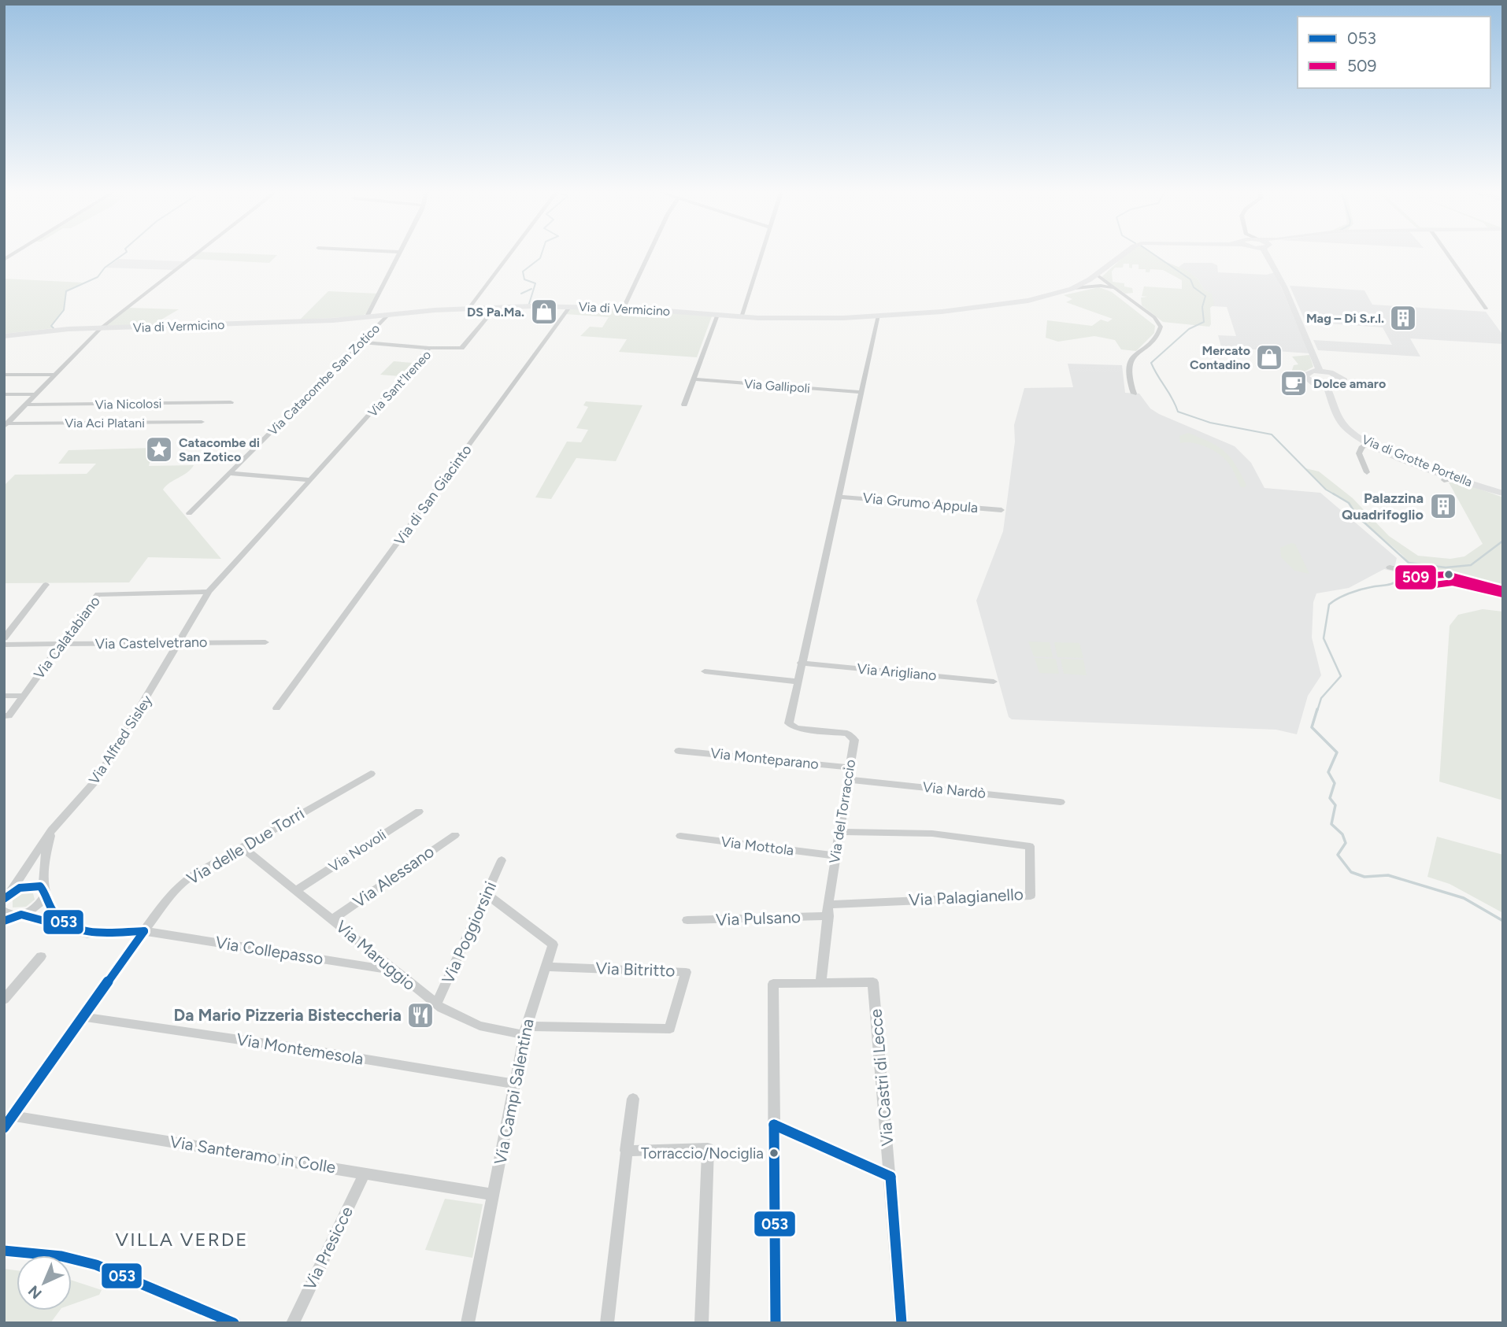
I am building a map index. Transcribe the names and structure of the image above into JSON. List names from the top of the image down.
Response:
{
  "streets": {
    "main road": ["Via di Vermicino", "Via di Grotte Portella"],
    "street": [
      "Via Catacombe San Zotico",
      "Via Sant'Ireneo",
      "Via Gallipoli",
      "Via Nicolosi",
      "Via Aci Platani",
      "Via di San Giacinto",
      "Via Grumo Appula",
      "Via Calatabiano",
      "Via Castelvetrano",
      "Via Arigliano",
      "Via Alfred Sisley",
      "Via Monteparano",
      "Via Nardò",
      "Via del Torraccio",
      "Via delle Due Torri",
      "Via Mottola",
      "Via Novoli",
      "Via Alessano",
      "Via Palagianello",
      "Via Pulsano",
      "Via Poggiorsini",
      "Via Collepasso",
      "Via Maruggio",
      "Via Bitritto",
      "Via Montemesola",
      "Via Castri di Lecce",
      "Via Campi Salentina",
      "Via Santeramo in Colle",
      "Via Presicce"
    ]
  },
  "crossings": [
    ["Via di Vermicino", "Via Catacombe San Zotico"],
    ["Via di Vermicino", "Via Sant'Ireneo"],
    ["Via di Vermicino", "Via di San Giacinto"],
    ["Via di Vermicino", "Via del Torraccio"],
    ["Via Sant'Ireneo", "Via Alfred Sisley"],
    ["Via Gallipoli", "Via del Torraccio"],
    ["Via Grumo Appula", "Via del Torraccio"],
    ["Via Calatabiano", "Via Castelvetrano"],
    ["Via Calatabiano", "Via Alfred Sisley"],
    ["Via Castelvetrano", "Via Alfred Sisley"],
    ["Via Arigliano", "Via del Torraccio"],
    ["Via Monteparano", "Via del Torraccio"],
    ["Via Nardò", "Via del Torraccio"],
    ["Via del Torraccio", "Via Mottola"],
    ["Via del Torraccio", "Via Palagianello"],
    ["Via del Torraccio", "Via Pulsano"],
    ["Via del Torraccio", "Via Castri di Lecce"],
    ["Via delle Due Torri", "Via Collepasso"],
    ["Via delle Due Torri", "Via Maruggio"],
    ["Via delle Due Torri", "Via Montemesola"],
    ["Via delle Due Torri", "Via Santeramo in Colle"],
    ["Via Novoli", "Via Maruggio"],
    ["Via Alessano", "Via Maruggio"],
    ["Via Poggiorsini", "Via Maruggio"],
    ["Via Poggiorsini", "Via Campi Salentina"],
    ["Via Collepasso", "Via Maruggio"],
    ["Via Maruggio", "Via Bitritto"],
    ["Via Maruggio", "Via Campi Salentina"],
    ["Via Bitritto", "Via Campi Salentina"],
    ["Via Montemesola", "Via Campi Salentina"],
    ["Via Campi Salentina", "Via Santeramo in Colle"],
    ["Via Santeramo in Colle", "Via Presicce"]
  ],
  "districts": ["VILLA VERDE"],
  "places": {
    "shop": ["DS Pa.Ma.", "Mercato Contadino"],
    "building": ["Mag – Di S.r.l.", "Palazzina Quadrifoglio"],
    "cafe": ["Dolce amaro"],
    "place": ["Catacombe di San Zotico"],
    "restaurant": ["Da Mario Pizzeria Bisteccheria"],
    "other": ["Torraccio/Nociglia"]
  },
  "lines": ["transit line 509", "transit line 053"],
  "legend": ["053", "509"],
  "north": "bottom left"
}
